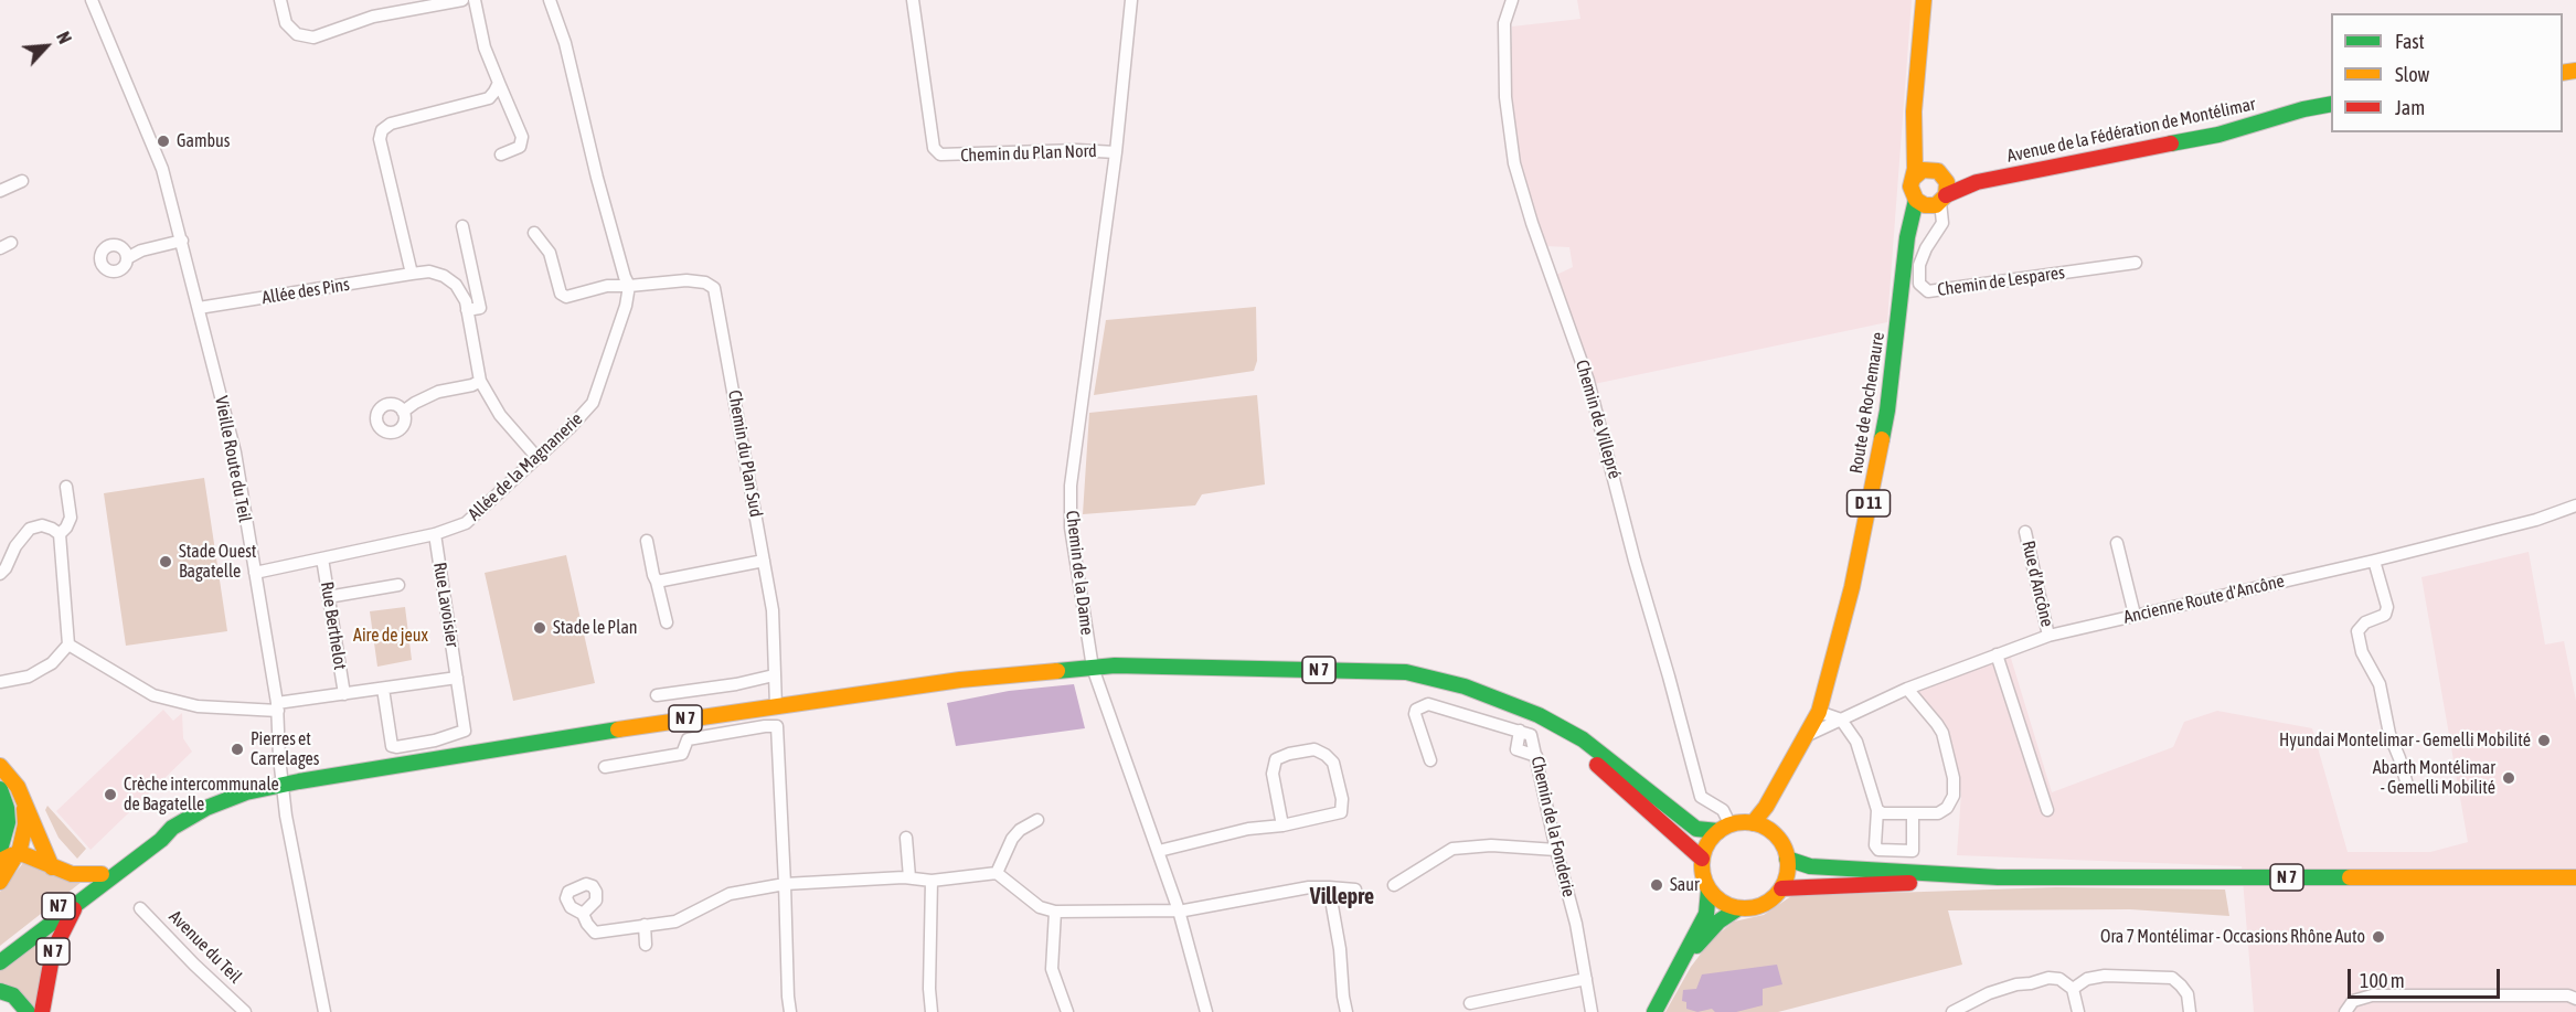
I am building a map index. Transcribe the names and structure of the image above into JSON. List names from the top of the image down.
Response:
{
  "streets": {
    "main road": [
      "Avenue de la Fédération de Montélimar",
      "Route de Rochemaure",
      "D 11",
      "N 7",
      "N7"
    ],
    "street": [
      "Chemin du Plan Nord",
      "Chemin de Lespares",
      "Allée des Pins",
      "Chemin de Villepré",
      "Chemin du Plan Sud",
      "Vieille Route du Teil",
      "Allée de la Magnanerie",
      "Chemin de la Dame",
      "Rue d'Ancône",
      "Ancienne Route d'Ancône",
      "Rue Lavoisier",
      "Rue Berthelot",
      "Chemin de la Fonderie",
      "Avenue du Teil"
    ]
  },
  "crossings": [
    ["Avenue de la Fédération de Montélimar", "Chemin de Lespares"],
    ["Avenue de la Fédération de Montélimar", "Route de Rochemaure"],
    ["Chemin du Plan Nord", "Chemin de la Dame"],
    ["Chemin de Lespares", "Route de Rochemaure"],
    ["Allée des Pins", "Vieille Route du Teil"],
    ["Allée des Pins", "Allée de la Magnanerie"],
    ["Route de Rochemaure", "Chemin de Villepré"],
    ["Route de Rochemaure", "N 7"],
    ["Chemin de Villepré", "N 7"],
    ["Chemin du Plan Sud", "Allée de la Magnanerie"],
    ["Chemin du Plan Sud", "N 7"],
    ["Vieille Route du Teil", "N 7"],
    ["Allée de la Magnanerie", "Rue Lavoisier"],
    ["Chemin de la Dame", "N 7"],
    ["Rue d'Ancône", "Ancienne Route d'Ancône"],
    ["N 7", "N7"]
  ],
  "districts": ["Villepre"],
  "parks": ["Aire de jeux"],
  "places": [
    "Gambus",
    "Stade Ouest Bagatelle",
    "Stade le Plan",
    "Hyundai Montelimar - Gemelli Mobilité",
    "Pierres et Carrelages",
    "Abarth Montélimar - Gemelli Mobilité",
    "Crèche intercommunale de Bagatelle",
    "Saur",
    "Ora 7 Montélimar - Occasions Rhône Auto"
  ],
  "legend": ["Fast", "Slow", "Jam"],
  "scale_bar": "100 m",
  "north": "top right"
}
